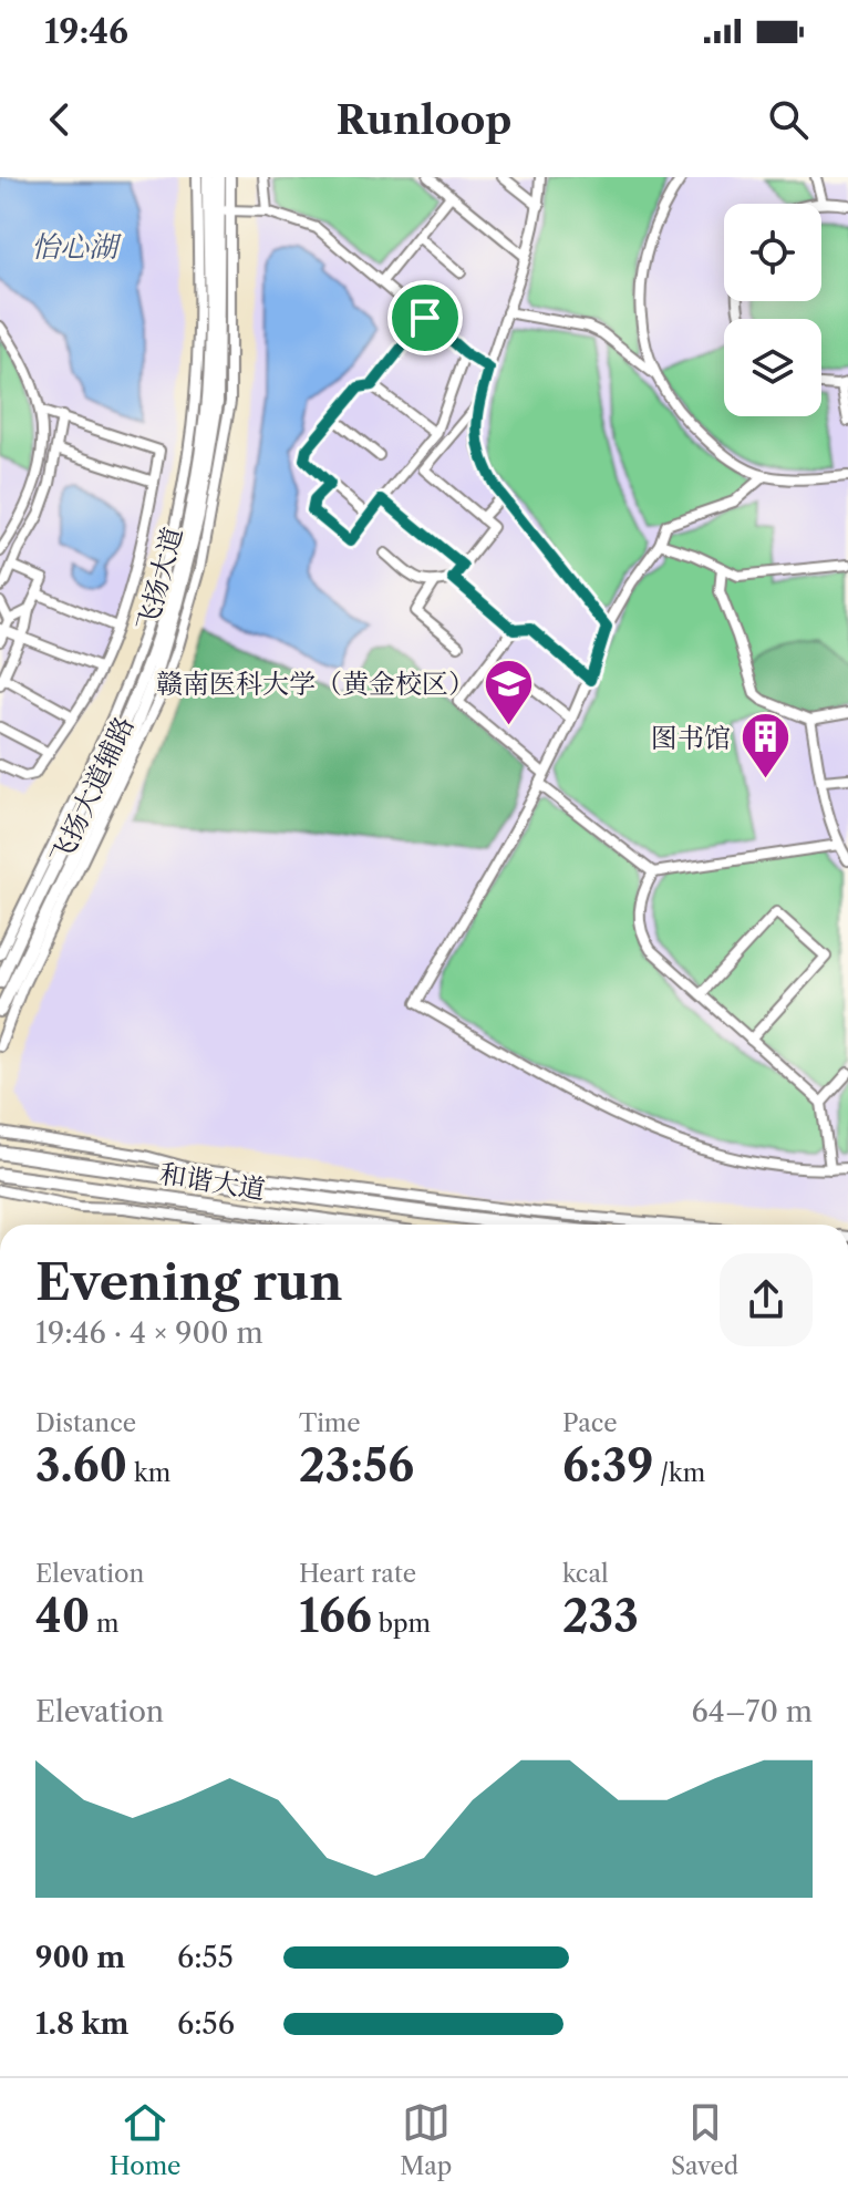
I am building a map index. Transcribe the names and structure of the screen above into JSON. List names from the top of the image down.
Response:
{
  "streets": {
    "highway": ["和谐大道"],
    "main road": ["飞扬大道"],
    "street": ["飞扬大道辅路"]
  },
  "crossings": [
    ["飞扬大道", "飞扬大道辅路"]
  ],
  "water": ["怡心湖"],
  "places": {
    "school or university": ["赣南医科大学（黄金校区）"],
    "building": ["图书馆"]
  },
  "page": {
    "status": "19:46",
    "header": "Runloop",
    "heading": ["Evening run", "19:46 · 4 × 900 m"],
    "stats": [
      ["Distance", "3.60 km"],
      ["Time", "23:56"],
      ["Pace", "6:39 /km"],
      ["Elevation", "40 m"],
      ["Heart rate", "166 bpm"],
      ["kcal", "233"]
    ],
    "chart": ["Elevation", "64–70 m"],
    "list": [
      {
        "name": "900 m",
        "note": "6:55"
      },
      {
        "name": "1.8 km",
        "note": "6:56"
      }
    ],
    "tabs": ["Home", "Map", "Saved"]
  }
}
